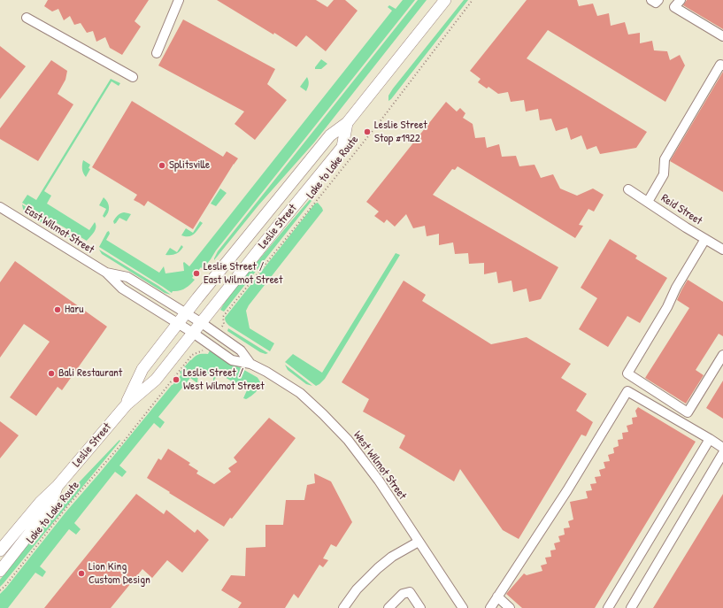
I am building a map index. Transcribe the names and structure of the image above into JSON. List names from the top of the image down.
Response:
{
  "streets": {
    "main road": ["Leslie Street"],
    "street": ["Reid Street", "East Wilmot Street", "West Wilmot Street"],
    "path": ["Lake to Lake Route"]
  },
  "crossings": [
    ["Leslie Street", "East Wilmot Street"],
    ["Leslie Street", "West Wilmot Street"],
    ["East Wilmot Street", "West Wilmot Street"]
  ],
  "places": [
    "Leslie Street Stop #1922",
    "Splitsville",
    "Leslie Street / East Wilmot Street",
    "Haru",
    "Bali Restaurant",
    "Leslie Street / West Wilmot Street",
    "Lion King Custom Design"
  ]
}
